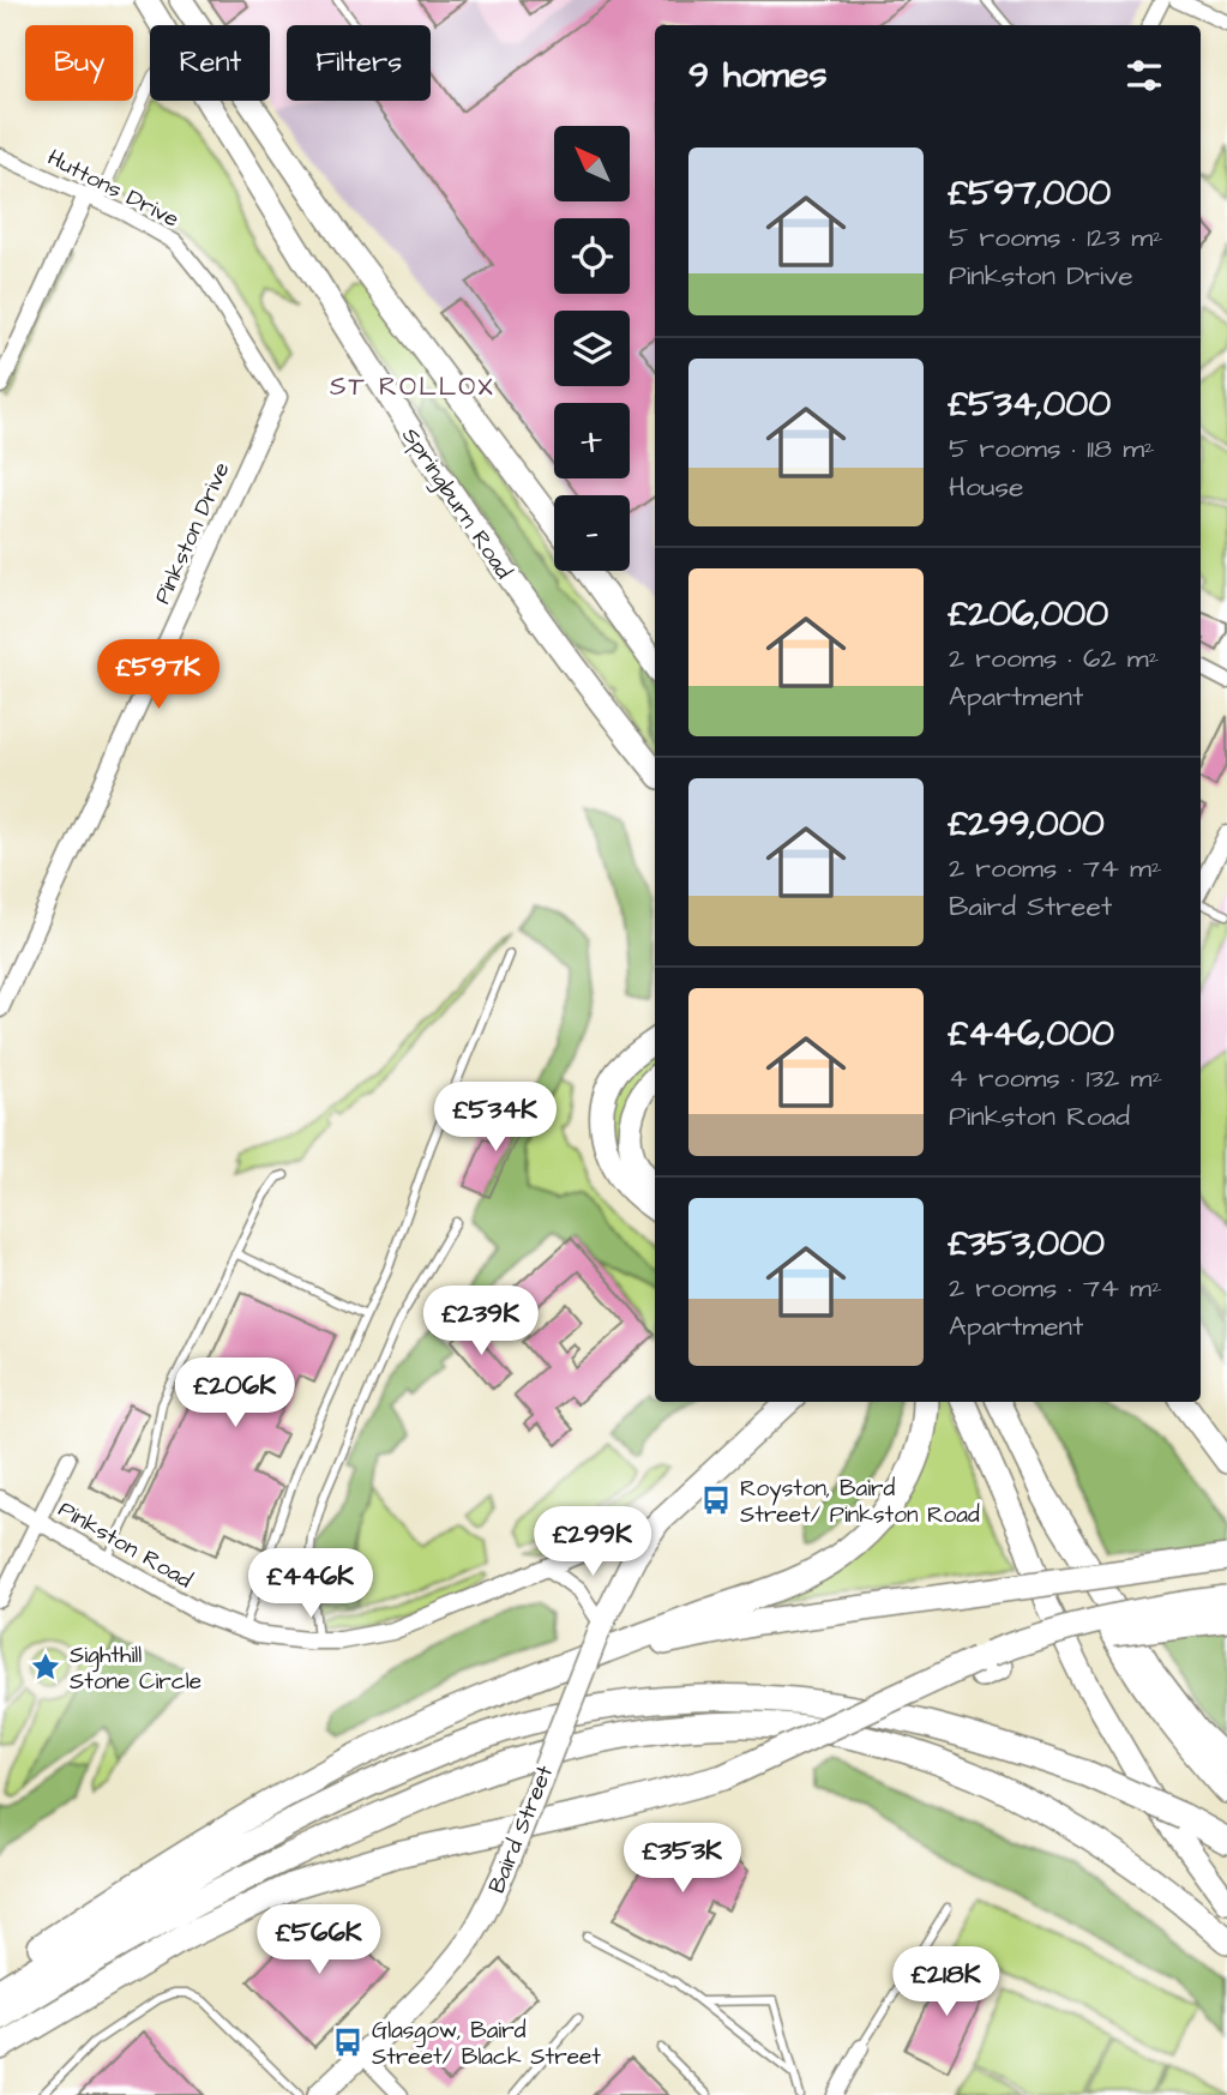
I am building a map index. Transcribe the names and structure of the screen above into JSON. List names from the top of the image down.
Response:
{
  "streets": {
    "main road": ["Springburn Road", "Baird Street"],
    "street": ["Huttons Drive", "Pinkston Drive", "Pinkston Road"]
  },
  "crossings": [
    ["Huttons Drive", "Pinkston Drive"],
    ["Pinkston Road", "Baird Street"]
  ],
  "districts": ["ST ROLLOX"],
  "places": {
    "bus stop": ["Royston, Baird Street/ Pinkston Road", "Glasgow, Baird Street/ Black Street"],
    "place": ["Sighthill Stone Circle"]
  },
  "north": "top left",
  "page": {
    "chip": ["Buy", "Rent", "Filters"],
    "heading": "9 homes",
    "map_buttons": ["+", "−"],
    "list": [
      {
        "name": "£597,000",
        "note": "5 rooms · 123 m² · Pinkston Drive"
      },
      {
        "name": "£534,000",
        "note": "5 rooms · 118 m² · House"
      },
      {
        "name": "£206,000",
        "note": "2 rooms · 62 m² · Apartment"
      },
      {
        "name": "£299,000",
        "note": "2 rooms · 74 m² · Baird Street"
      },
      {
        "name": "£446,000",
        "note": "4 rooms · 132 m² · Pinkston Road"
      },
      {
        "name": "£353,000",
        "note": "2 rooms · 74 m² · Apartment"
      }
    ],
    "price": [
      "£597K",
      "£534K",
      "£239K",
      "£206K",
      "£299K",
      "£446K",
      "£353K",
      "£566K",
      "£218K"
    ]
  }
}
